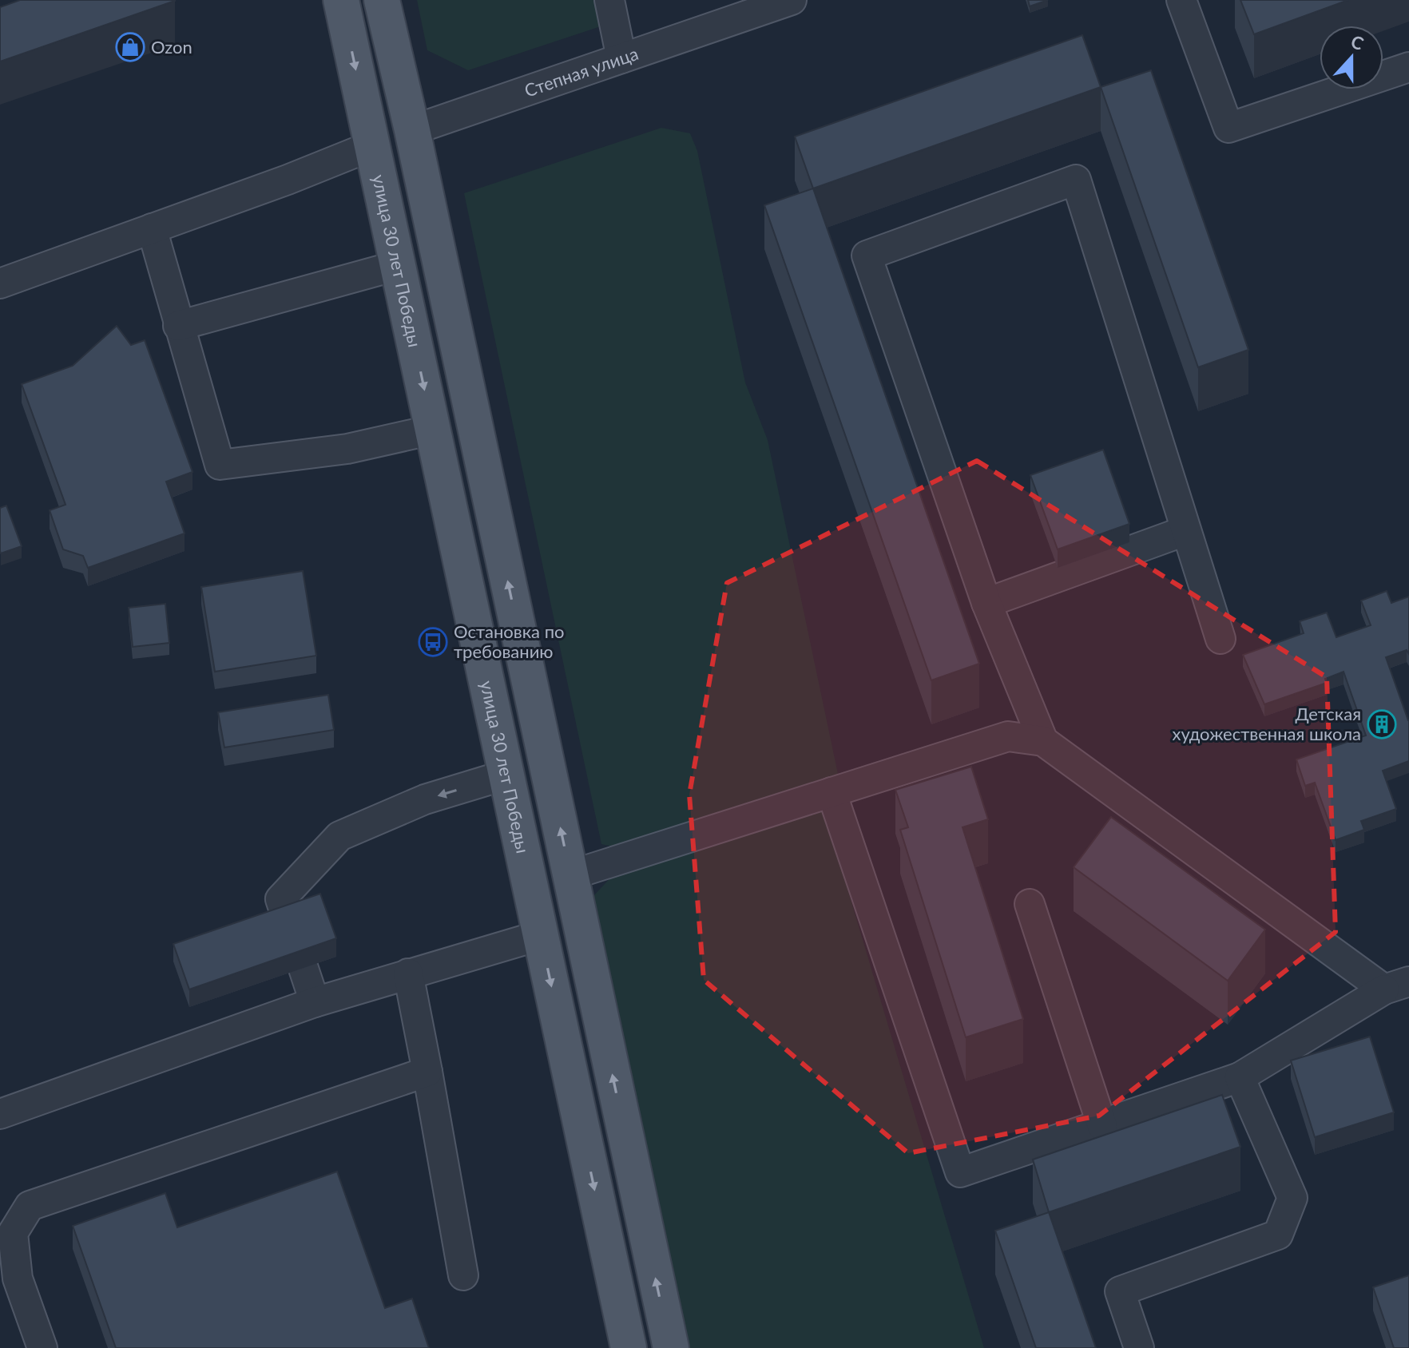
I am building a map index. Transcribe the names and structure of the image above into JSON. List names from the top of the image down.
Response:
{
  "streets": {
    "main road": ["Степная улица", "улица 30 лет Победы"]
  },
  "crossings": [
    ["Степная улица", "улица 30 лет Победы"]
  ],
  "places": {
    "shop": ["Ozon"],
    "bus stop": ["Остановка по требованию"],
    "building": ["Детская художественная школа"]
  },
  "north": "top"
}
